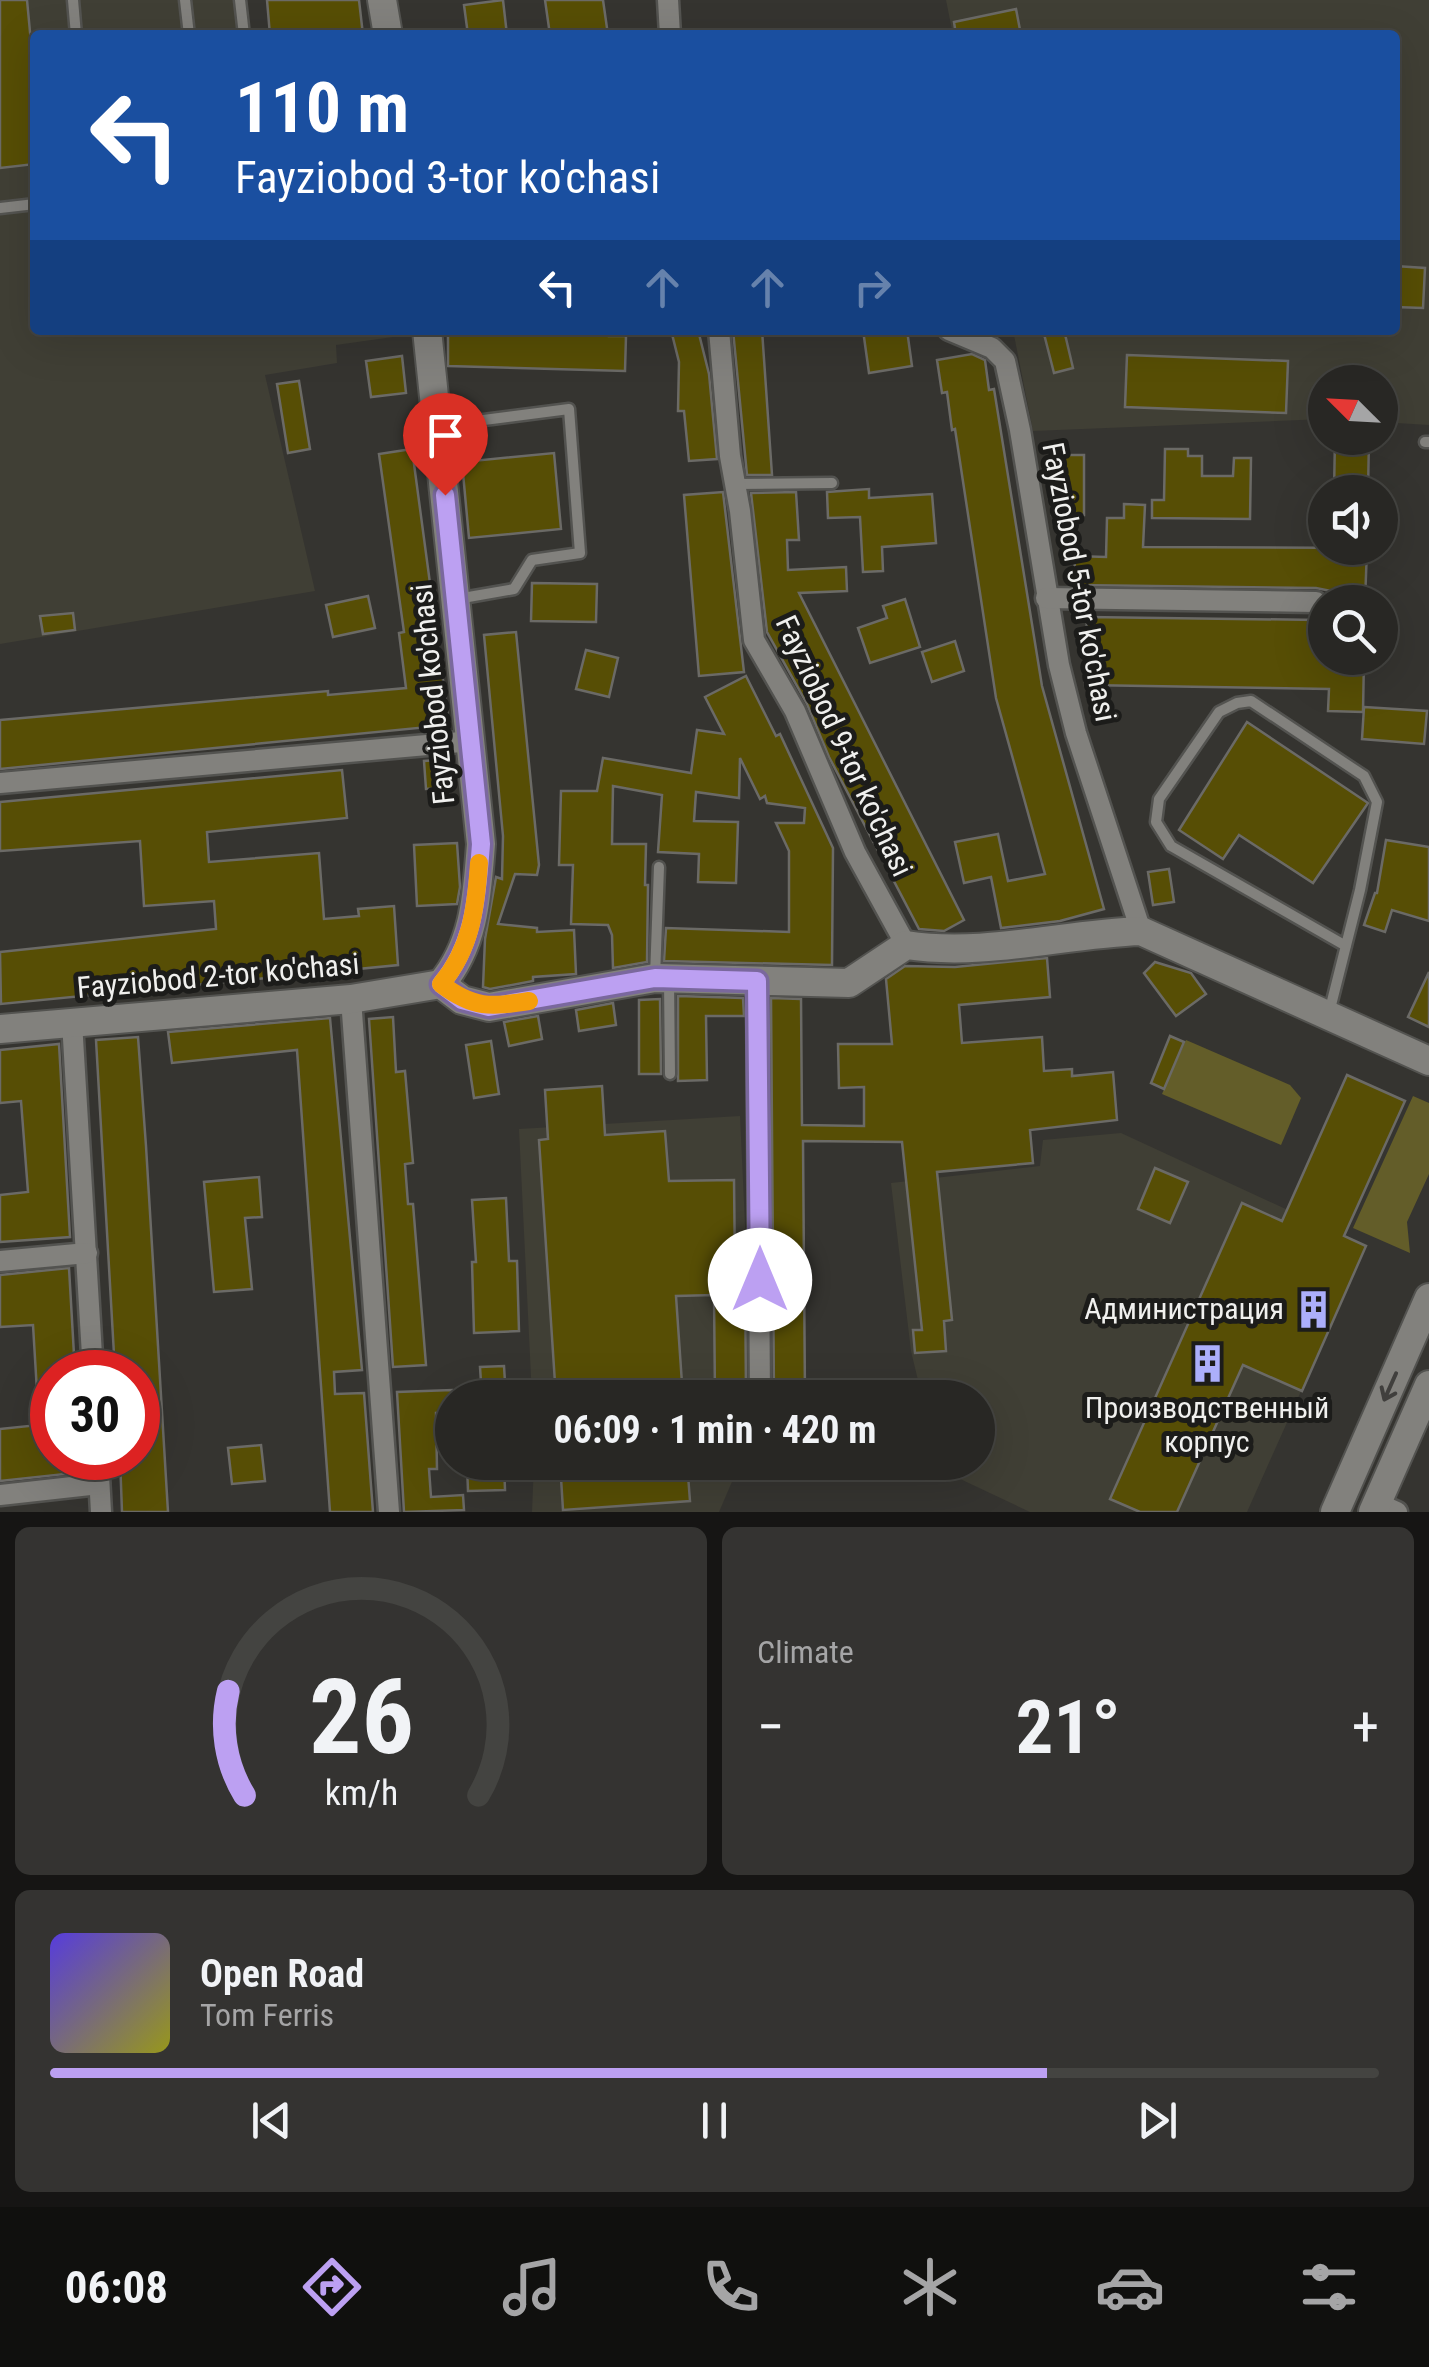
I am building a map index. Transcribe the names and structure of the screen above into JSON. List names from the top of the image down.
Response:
{
  "streets": {
    "street": [
      "Fayziobod 5-tor ko'chasi",
      "Fayziobod ko'chasi",
      "Fayziobod 9-tor ko'chasi",
      "Fayziobod 2-tor ko'chasi"
    ]
  },
  "crossings": [
    ["Fayziobod ko'chasi", "Fayziobod 2-tor ko'chasi"]
  ],
  "places": {
    "building": ["Администрация", "Производственный корпус"]
  },
  "north": "top left",
  "page": {
    "turn": ["110 m", "Fayziobod 3-tor ko'chasi"],
    "limit": "30",
    "trip": "06:09 · 1 min · 420 m",
    "tile": "Climate",
    "heat": ["−", "21°", "+"],
    "song": ["Open Road", "Tom Ferris"],
    "tabs": "06:08",
    "gauge": ["26", "km/h"]
  }
}
